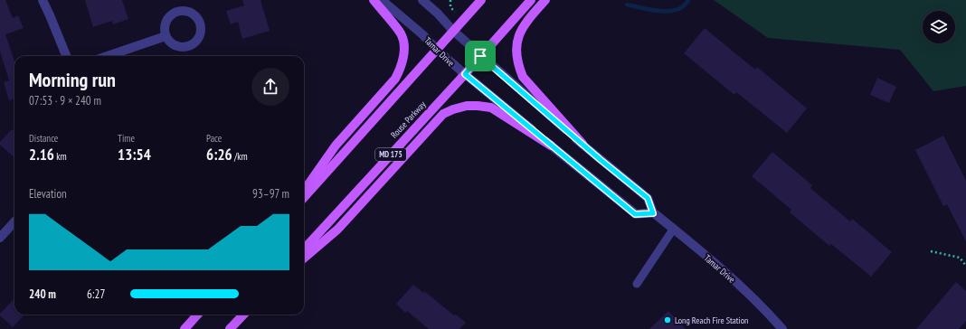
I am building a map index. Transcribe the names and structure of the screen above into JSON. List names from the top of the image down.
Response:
{
  "streets": {
    "main road": ["Rouse Parkway", "MD 175"],
    "street": ["Tamar Drive"]
  },
  "crossings": [
    ["Tamar Drive", "Rouse Parkway"]
  ],
  "places": ["Long Reach Fire Station"],
  "page": {
    "heading": ["Morning run", "07:53 · 9 × 240 m"],
    "stats": [
      ["Distance", "2.16 km"],
      ["Time", "13:54"],
      ["Pace", "6:26 /km"]
    ],
    "chart": ["Elevation", "93–97 m"],
    "list": [
      {
        "name": "240 m",
        "note": "6:27"
      }
    ]
  }
}
